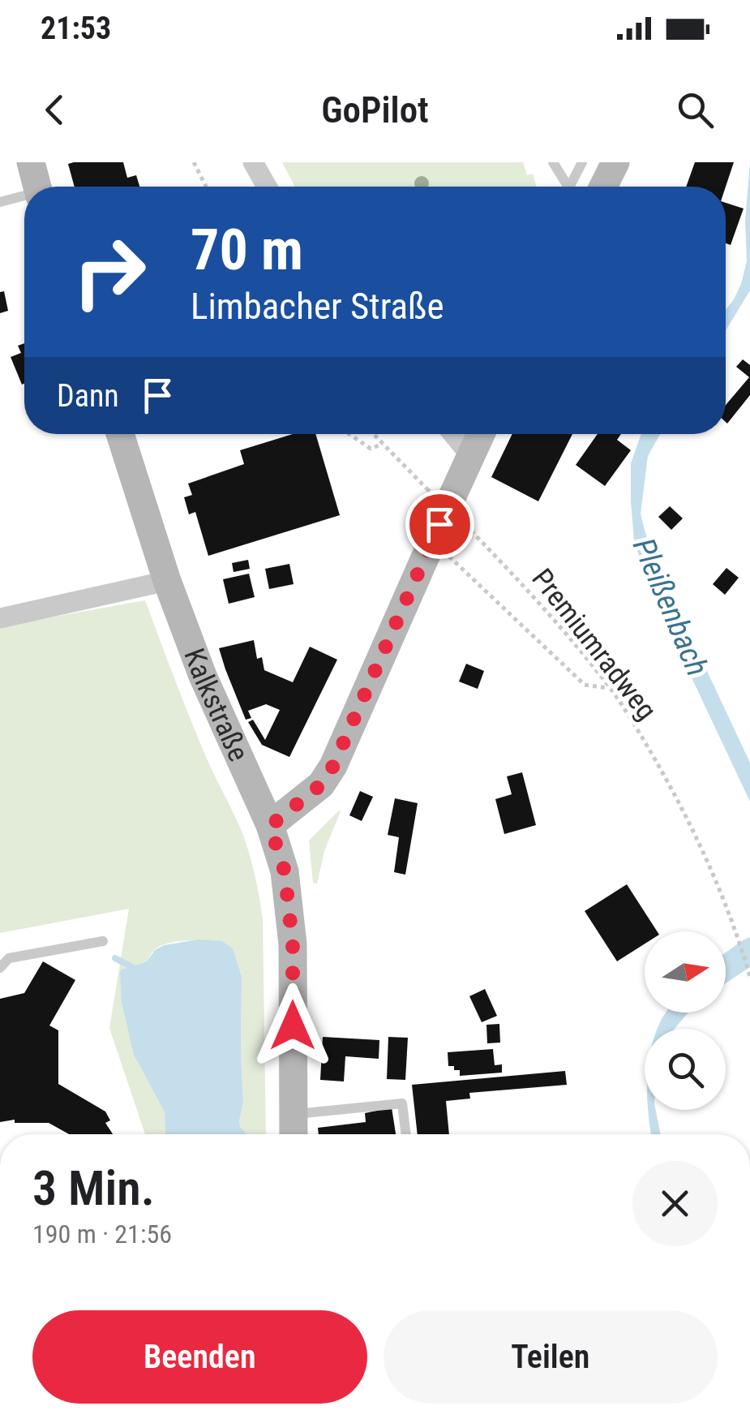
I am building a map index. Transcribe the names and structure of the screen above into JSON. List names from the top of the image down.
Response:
{
  "streets": {
    "main road": ["Kalkstraße"],
    "path": ["Premiumradweg"]
  },
  "water": ["Pleißenbach"],
  "north": "right",
  "page": {
    "status": "21:53",
    "header": "GoPilot",
    "turn": ["70 m", "Limbacher Straße"],
    "then": "Dann",
    "heading": ["3 Min.", "190 m · 21:56"],
    "buttons": ["Beenden", "Teilen"]
  }
}
